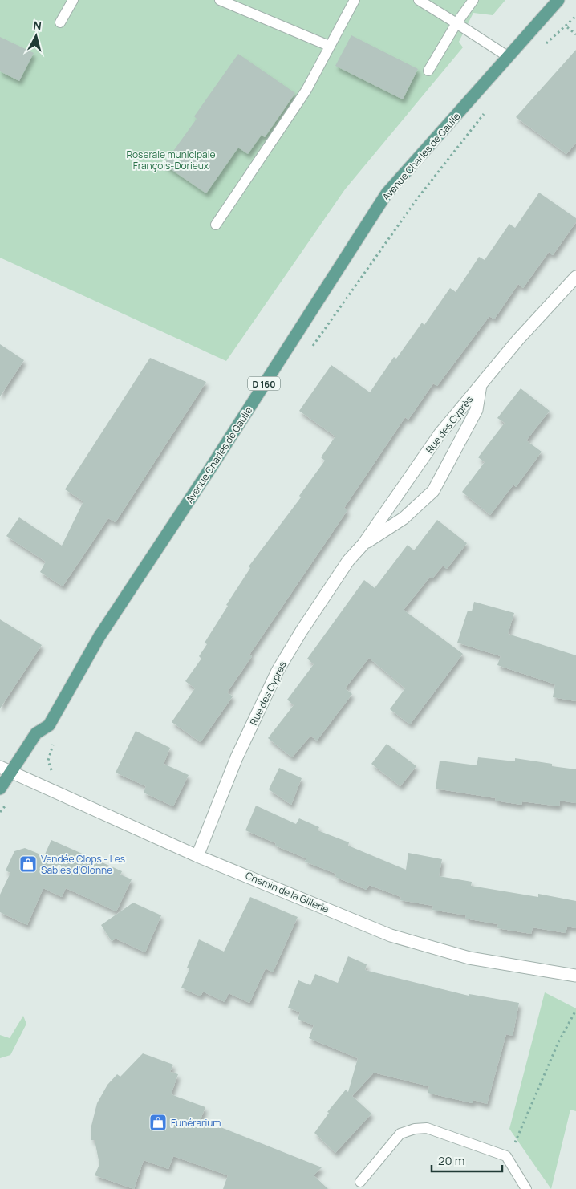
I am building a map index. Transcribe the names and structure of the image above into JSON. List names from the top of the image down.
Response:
{
  "streets": {
    "main road": ["Avenue Charles de Gaulle", "D 160"],
    "street": ["Rue des Cyprès", "Chemin de la Gillerie"]
  },
  "crossings": [
    ["Avenue Charles de Gaulle", "Chemin de la Gillerie"],
    ["Rue des Cyprès", "Chemin de la Gillerie"]
  ],
  "parks": ["Roseraie municipale François-Dorieux"],
  "places": {
    "shop": ["Vendée Clops - Les Sables d'Olonne", "Funérarium"]
  },
  "scale_bar": "20 m",
  "north": "top"
}
